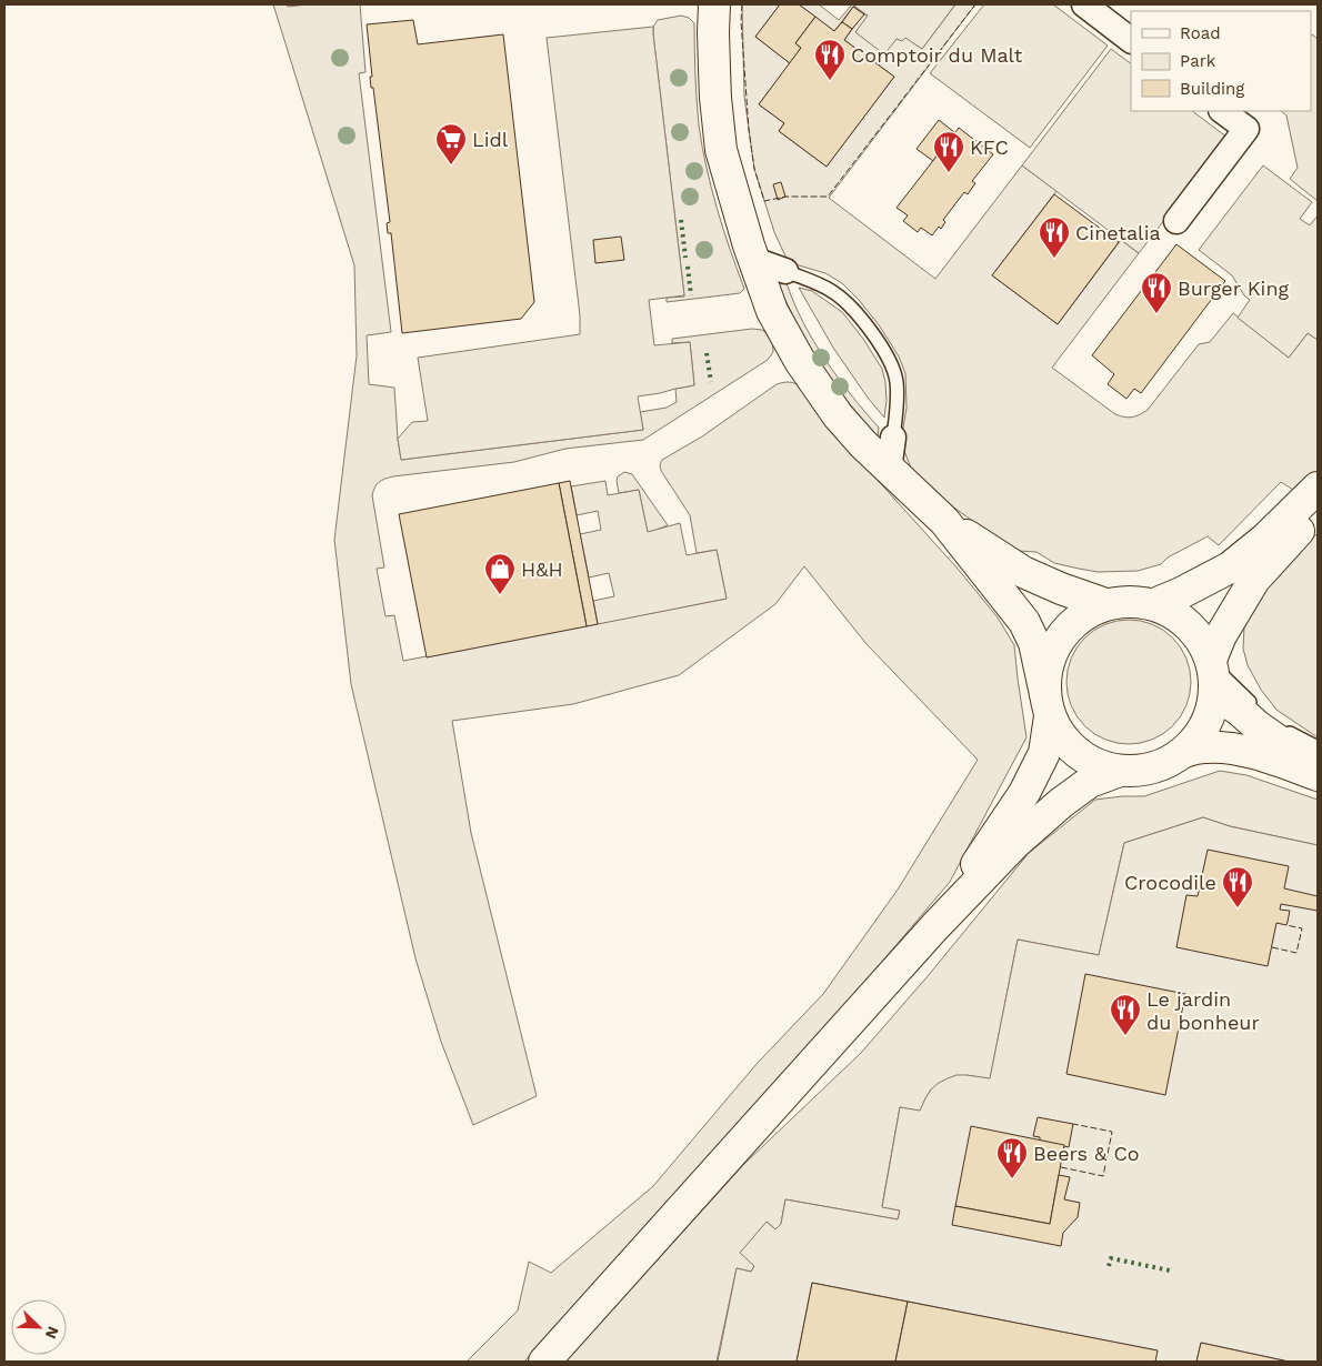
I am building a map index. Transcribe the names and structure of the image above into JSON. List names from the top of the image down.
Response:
{
  "places": {
    "restaurant": [
      "Comptoir du Malt",
      "KFC",
      "Cinetalia",
      "Burger King",
      "Crocodile",
      "Le jardin du bonheur",
      "Beers & Co"
    ],
    "supermarket": ["Lidl"],
    "shop": ["H&H"]
  },
  "legend": ["Road", "Park", "Building"],
  "north": "bottom right"
}
